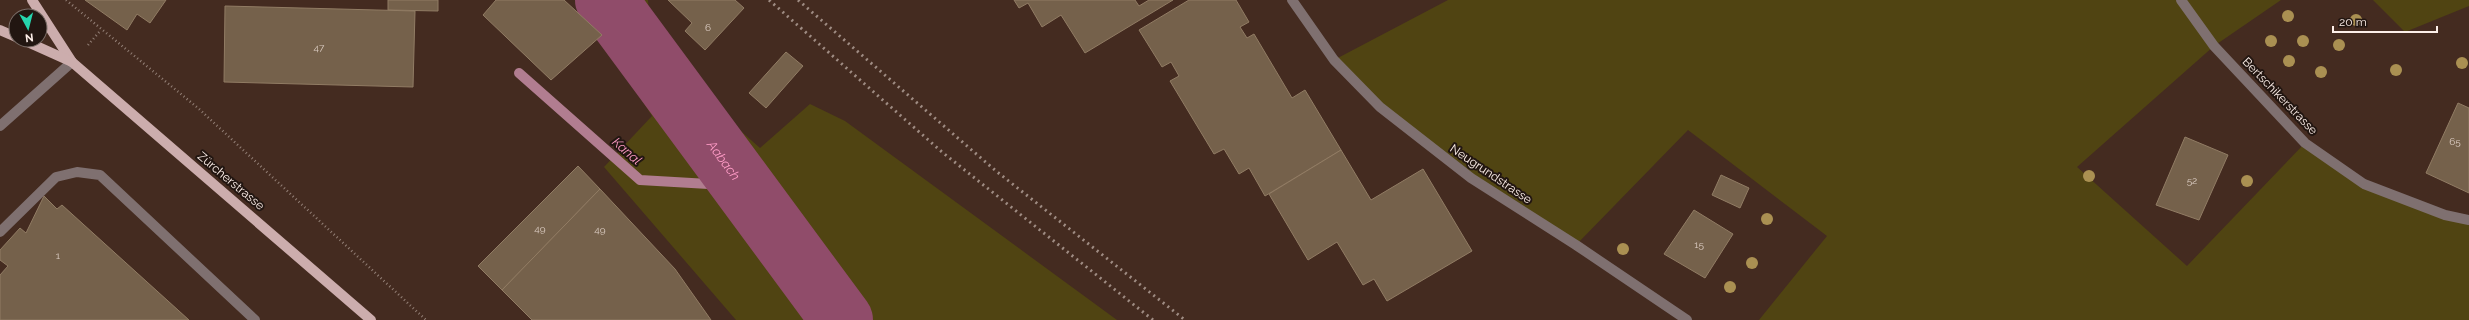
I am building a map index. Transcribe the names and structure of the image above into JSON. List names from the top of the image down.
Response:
{
  "streets": {
    "main road": ["Zürcherstrasse"],
    "street": ["Bertschikerstrasse", "Neugrundstrasse"]
  },
  "water": ["Kanal", "Aabach"],
  "house_numbers": [
    "6",
    "47",
    "65",
    "52",
    "49",
    "49",
    "15",
    "1"
  ],
  "scale_bar": "20 m",
  "north": "bottom"
}
